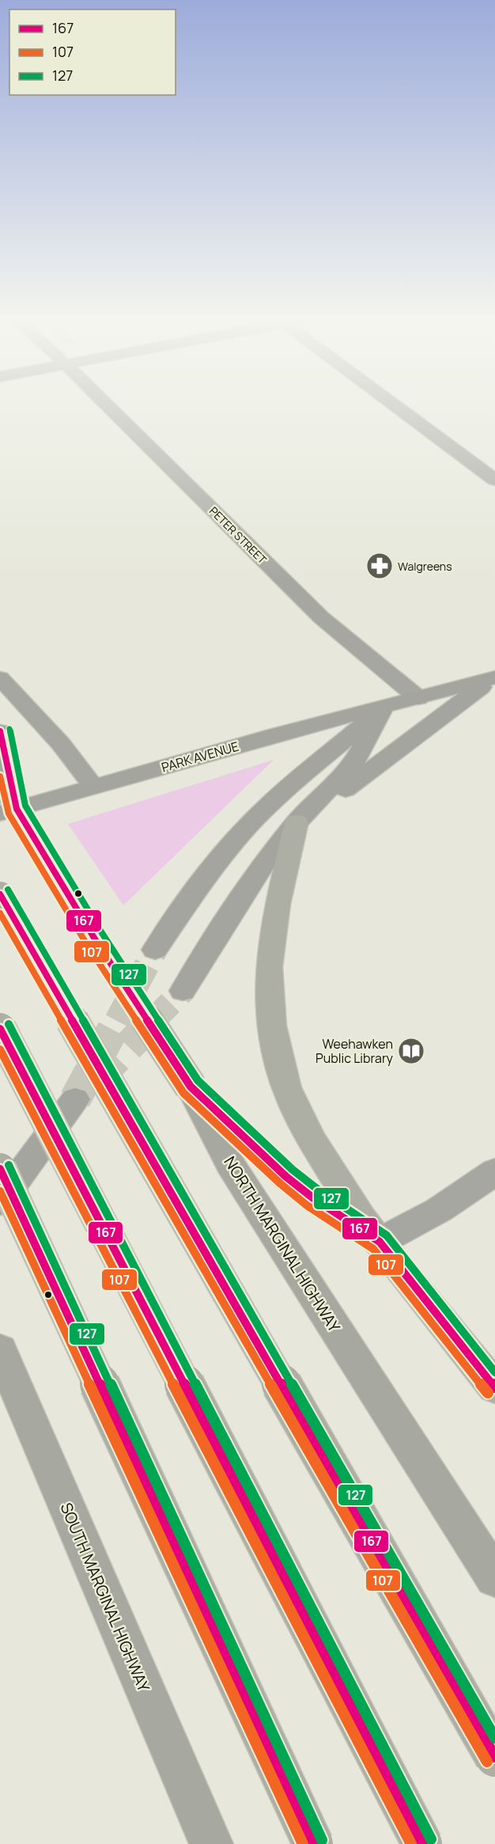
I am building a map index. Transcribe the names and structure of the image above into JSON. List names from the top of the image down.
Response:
{
  "streets": {
    "main road": ["PARK AVENUE", "NORTH MARGINAL HIGHWAY", "SOUTH MARGINAL HIGHWAY"],
    "street": ["PETER STREET"]
  },
  "crossings": [
    ["PETER STREET", "PARK AVENUE"],
    ["PARK AVENUE", "NORTH MARGINAL HIGHWAY"]
  ],
  "places": {
    "pharmacy": ["Walgreens"],
    "library": ["Weehawken Public Library"]
  },
  "lines": ["transit line 127", "transit line 167", "transit line 107"],
  "legend": ["167", "107", "127"]
}
